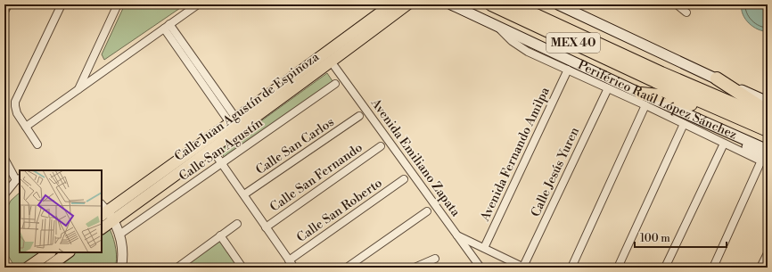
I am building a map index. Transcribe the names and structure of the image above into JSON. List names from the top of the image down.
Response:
{
  "streets": {
    "highway": ["MEX 40", "Periférico Raúl López Sánchez"],
    "main road": ["Calle Juan Agustín de Espinoza"],
    "street": [
      "Calle San Carlos",
      "Calle San Agustín",
      "Avenida Fernando Amilpa",
      "Avenida Emiliano Zapata",
      "Calle Jesús Yuren",
      "Calle San Fernando",
      "Calle San Roberto"
    ]
  },
  "crossings": [
    ["Calle Juan Agustín de Espinoza", "Avenida Emiliano Zapata"]
  ],
  "scale_bar": "100 m"
}
